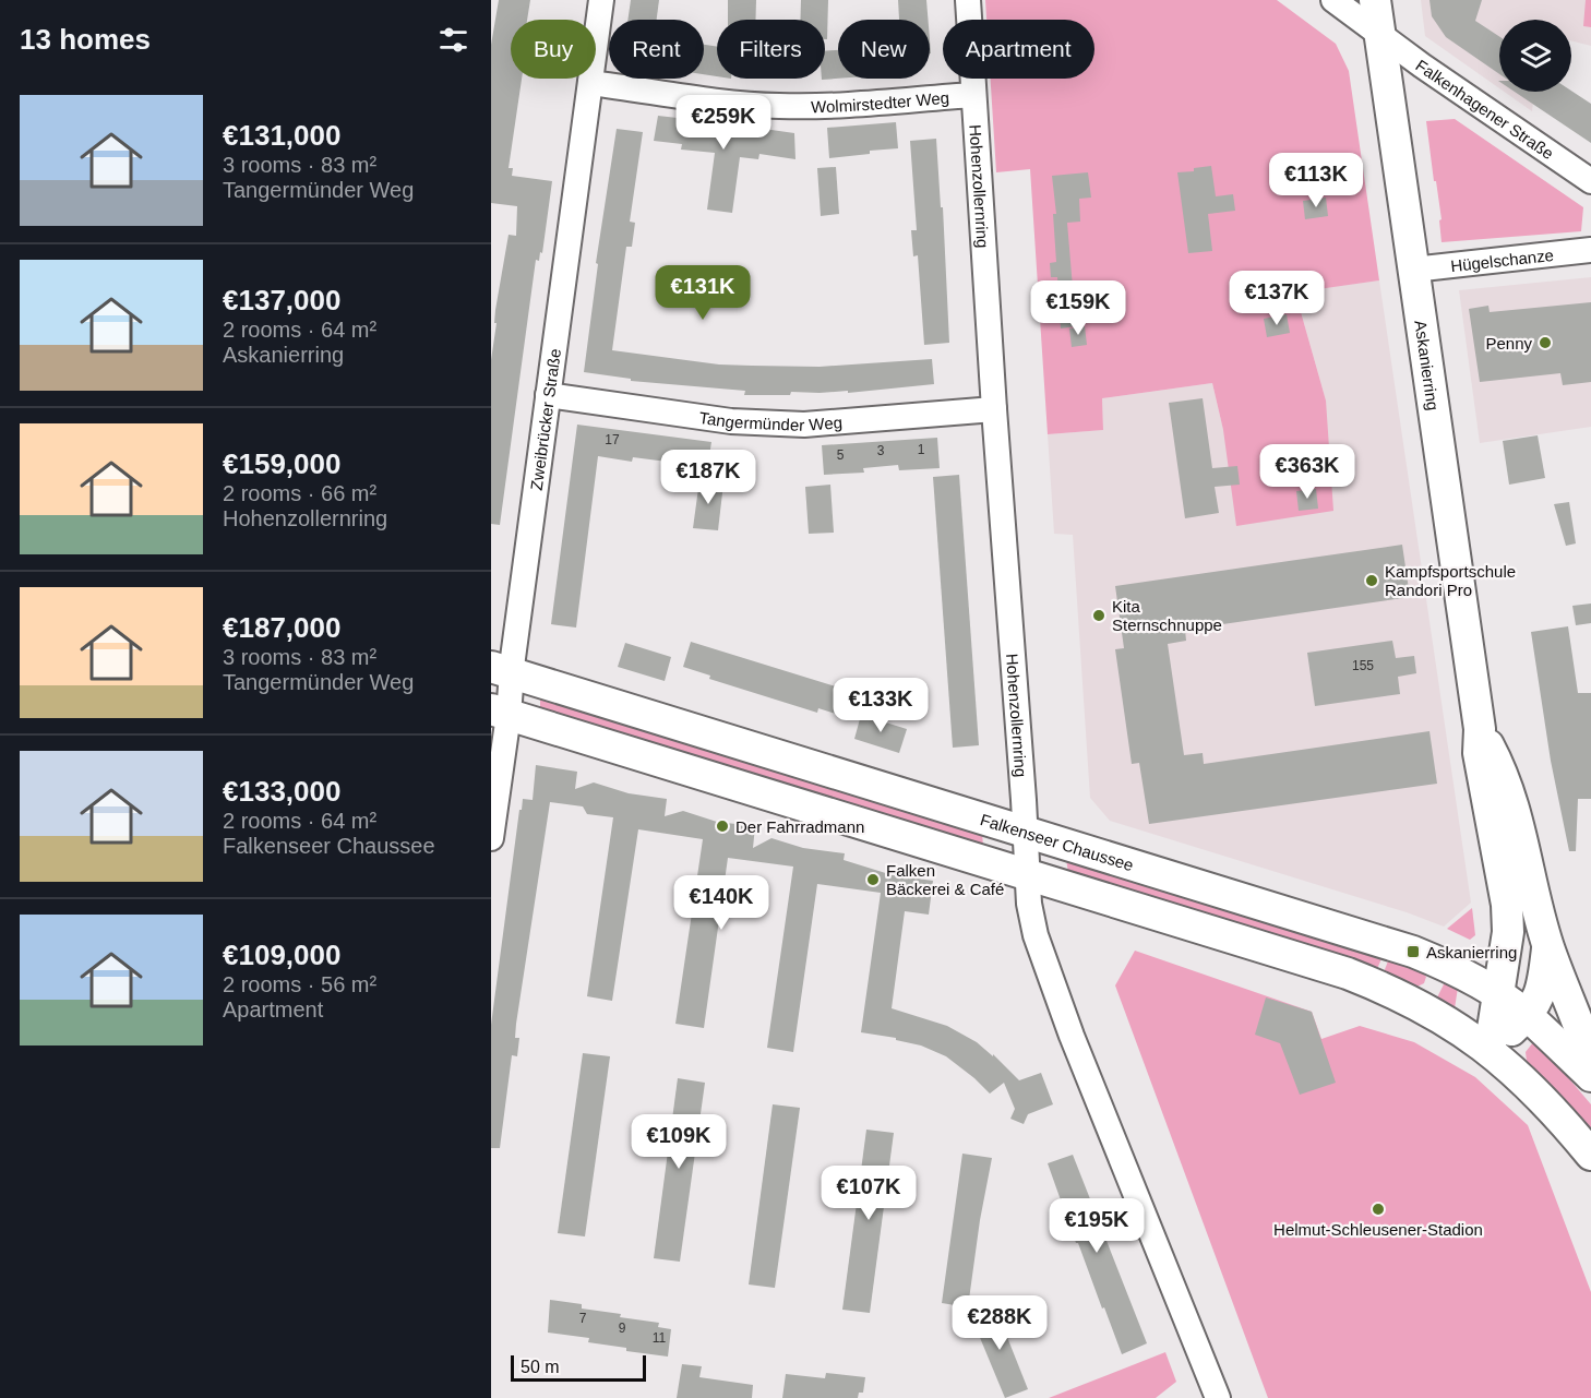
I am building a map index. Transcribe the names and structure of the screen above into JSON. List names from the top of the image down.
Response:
{
  "streets": {
    "main road": ["Askanierring", "Falkenseer Chaussee"],
    "street": [
      "Wolmirstedter Weg",
      "Falkenhagener Straße",
      "Hohenzollernring",
      "Hügelschanze",
      "Tangermünder Weg",
      "Zweibrücker Straße"
    ]
  },
  "crossings": [
    ["Wolmirstedter Weg", "Hohenzollernring"],
    ["Wolmirstedter Weg", "Zweibrücker Straße"],
    ["Falkenhagener Straße", "Askanierring"],
    ["Hohenzollernring", "Tangermünder Weg"],
    ["Hohenzollernring", "Falkenseer Chaussee"],
    ["Hügelschanze", "Askanierring"],
    ["Askanierring", "Falkenseer Chaussee"],
    ["Tangermünder Weg", "Zweibrücker Straße"],
    ["Zweibrücker Straße", "Falkenseer Chaussee"]
  ],
  "places": {
    "other": [
      "Penny",
      "Kampfsportschule Randori Pro",
      "Kita Sternschnuppe",
      "Der Fahrradmann",
      "Falken Bäckerei & Café",
      "Helmut-Schleusener-Stadion"
    ],
    "transit": ["Askanierring"]
  },
  "house_numbers": [
    "17",
    "1",
    "3",
    "5",
    "155",
    "7",
    "9",
    "11"
  ],
  "scale_bar": "50 m",
  "page": {
    "heading": "13 homes",
    "chip": [
      "Buy",
      "Rent",
      "Filters",
      "New",
      "Apartment"
    ],
    "list": [
      {
        "name": "€131,000",
        "note": "3 rooms · 83 m² · Tangermünder Weg"
      },
      {
        "name": "€137,000",
        "note": "2 rooms · 64 m² · Askanierring"
      },
      {
        "name": "€159,000",
        "note": "2 rooms · 66 m² · Hohenzollernring"
      },
      {
        "name": "€187,000",
        "note": "3 rooms · 83 m² · Tangermünder Weg"
      },
      {
        "name": "€133,000",
        "note": "2 rooms · 64 m² · Falkenseer Chaussee"
      },
      {
        "name": "€109,000",
        "note": "2 rooms · 56 m² · Apartment"
      }
    ],
    "price": [
      "€259K",
      "€113K",
      "€131K",
      "€137K",
      "€159K",
      "€363K",
      "€187K",
      "€133K",
      "€140K",
      "€109K",
      "€107K",
      "€195K",
      "€288K"
    ],
    "scale": "50 m"
  }
}
